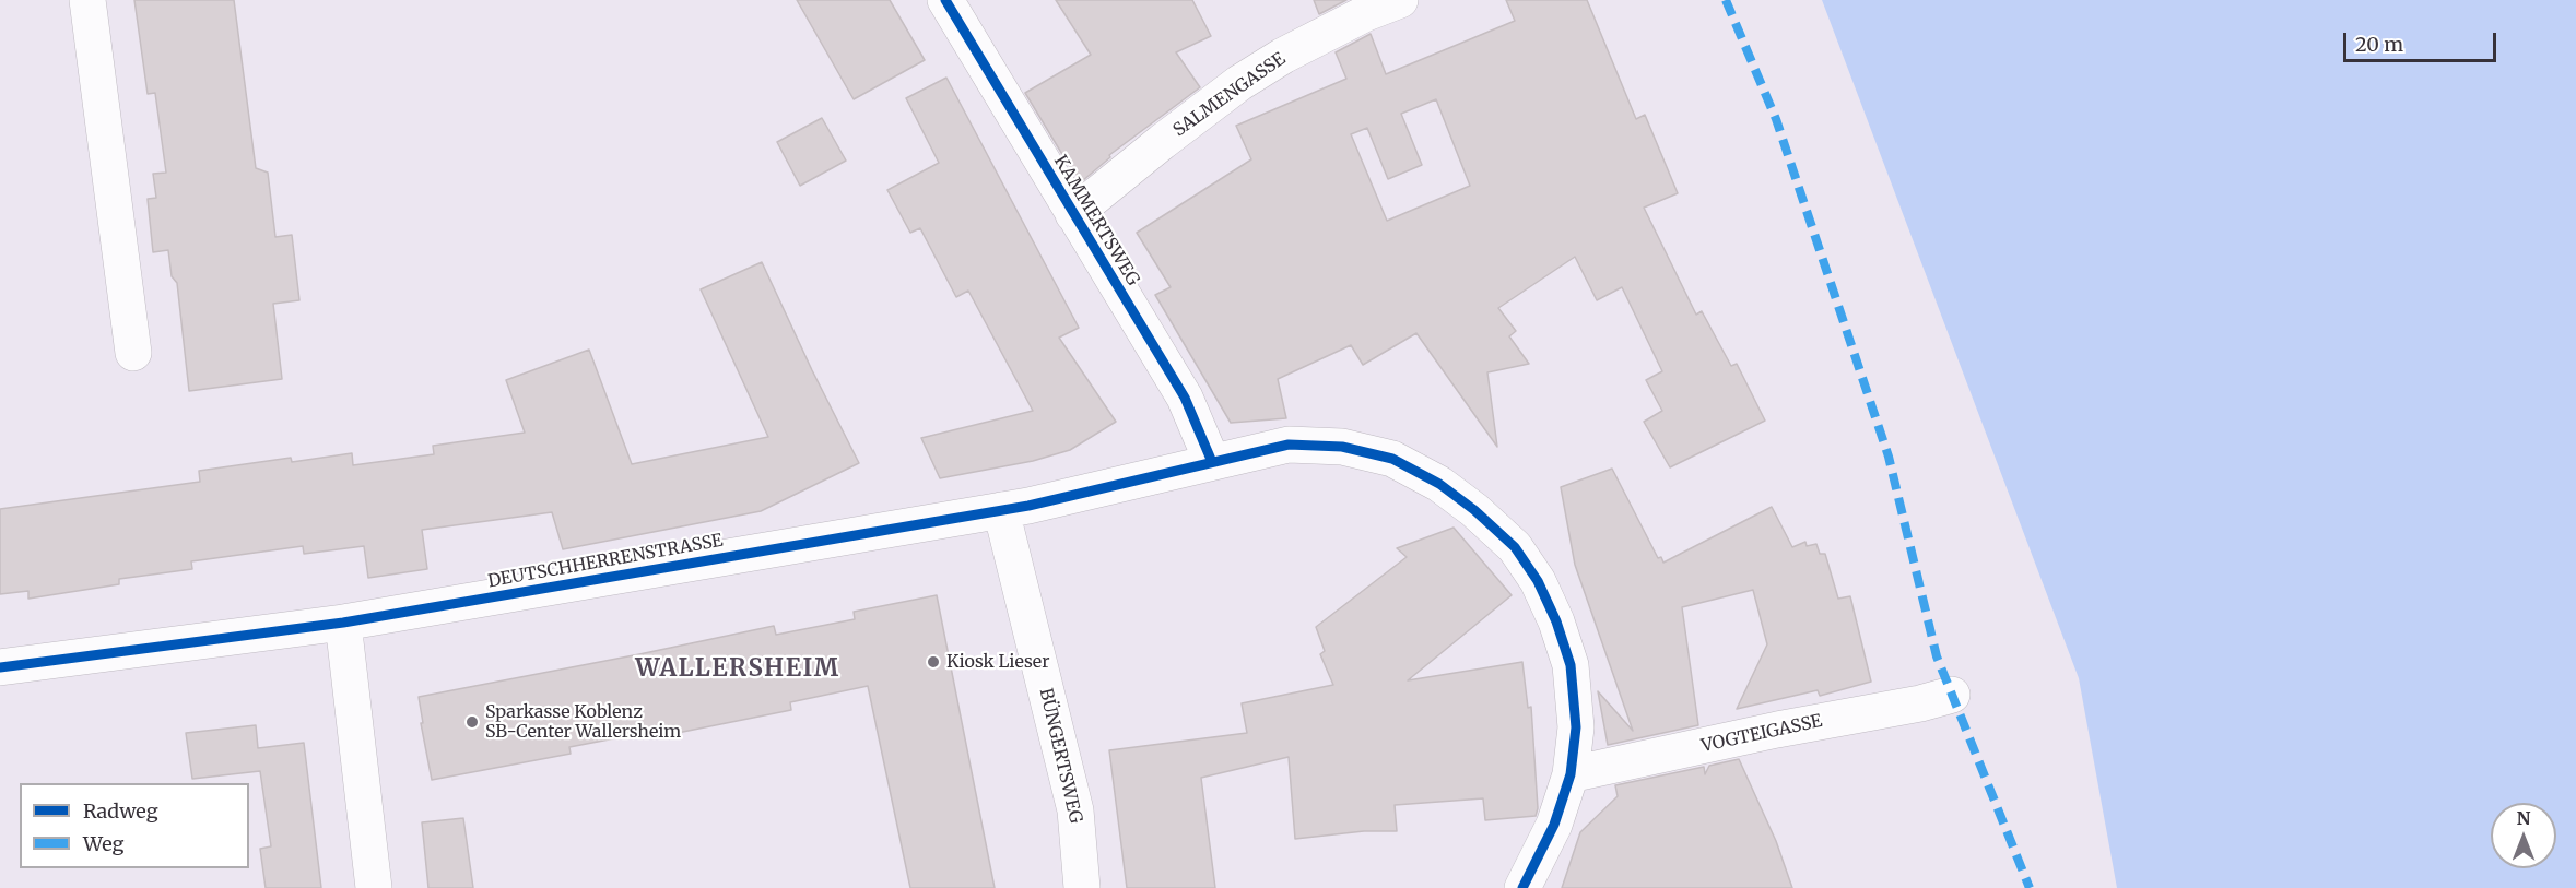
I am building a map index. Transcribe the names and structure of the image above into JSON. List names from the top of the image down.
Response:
{
  "streets": {
    "street": [
      "SALMENGASSE",
      "KAMMERTSWEG",
      "DEUTSCHHERRENSTRASSE",
      "VOGTEIGASSE",
      "BÜNGERTSWEG"
    ]
  },
  "crossings": [
    ["SALMENGASSE", "KAMMERTSWEG"],
    ["KAMMERTSWEG", "DEUTSCHHERRENSTRASSE"],
    ["DEUTSCHHERRENSTRASSE", "VOGTEIGASSE"],
    ["DEUTSCHHERRENSTRASSE", "BÜNGERTSWEG"]
  ],
  "districts": ["WALLERSHEIM"],
  "places": ["Kiosk Lieser", "Sparkasse Koblenz SB-Center Wallersheim"],
  "legend": ["Radweg", "Weg"],
  "scale_bar": "20 m",
  "north": "top"
}
